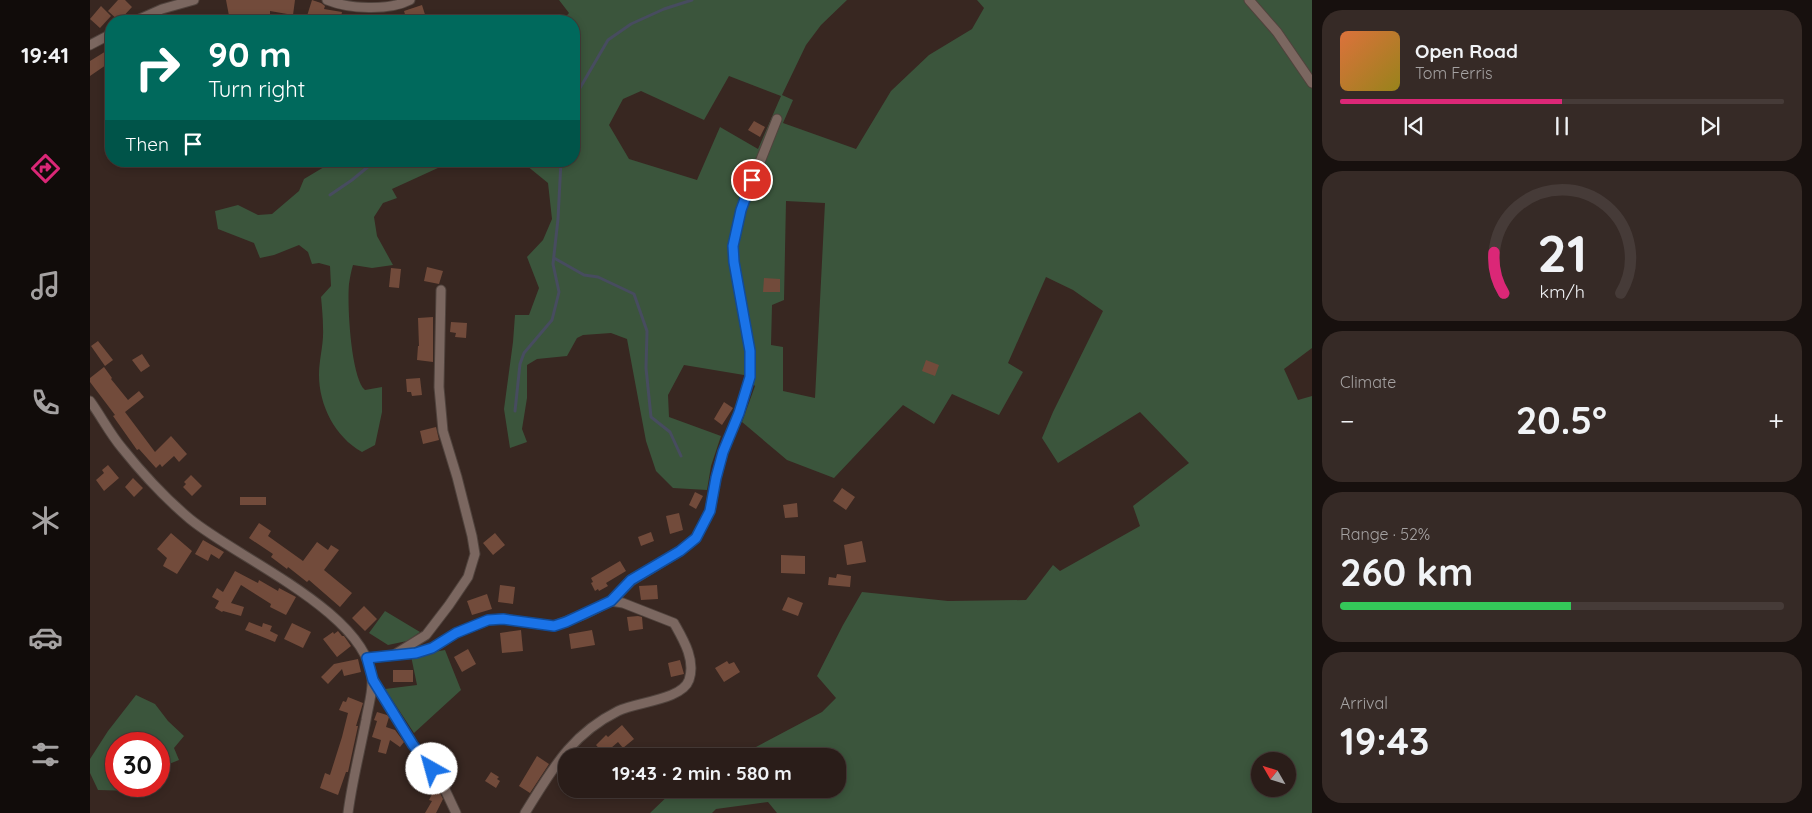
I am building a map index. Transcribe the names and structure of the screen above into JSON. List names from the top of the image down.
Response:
{
  "north": "top left",
  "page": {
    "tabs": "19:41",
    "turn": ["90 m", "Turn right"],
    "song": ["Open Road", "Tom Ferris"],
    "then": "Then",
    "tile": [
      "Climate",
      ["Range · 52%", "260 km"],
      ["Arrival", "19:43"]
    ],
    "heat": ["−", "20.5°", "+"],
    "limit": "30",
    "trip": "19:43 · 2 min · 580 m",
    "gauge": ["21", "km/h"]
  }
}
